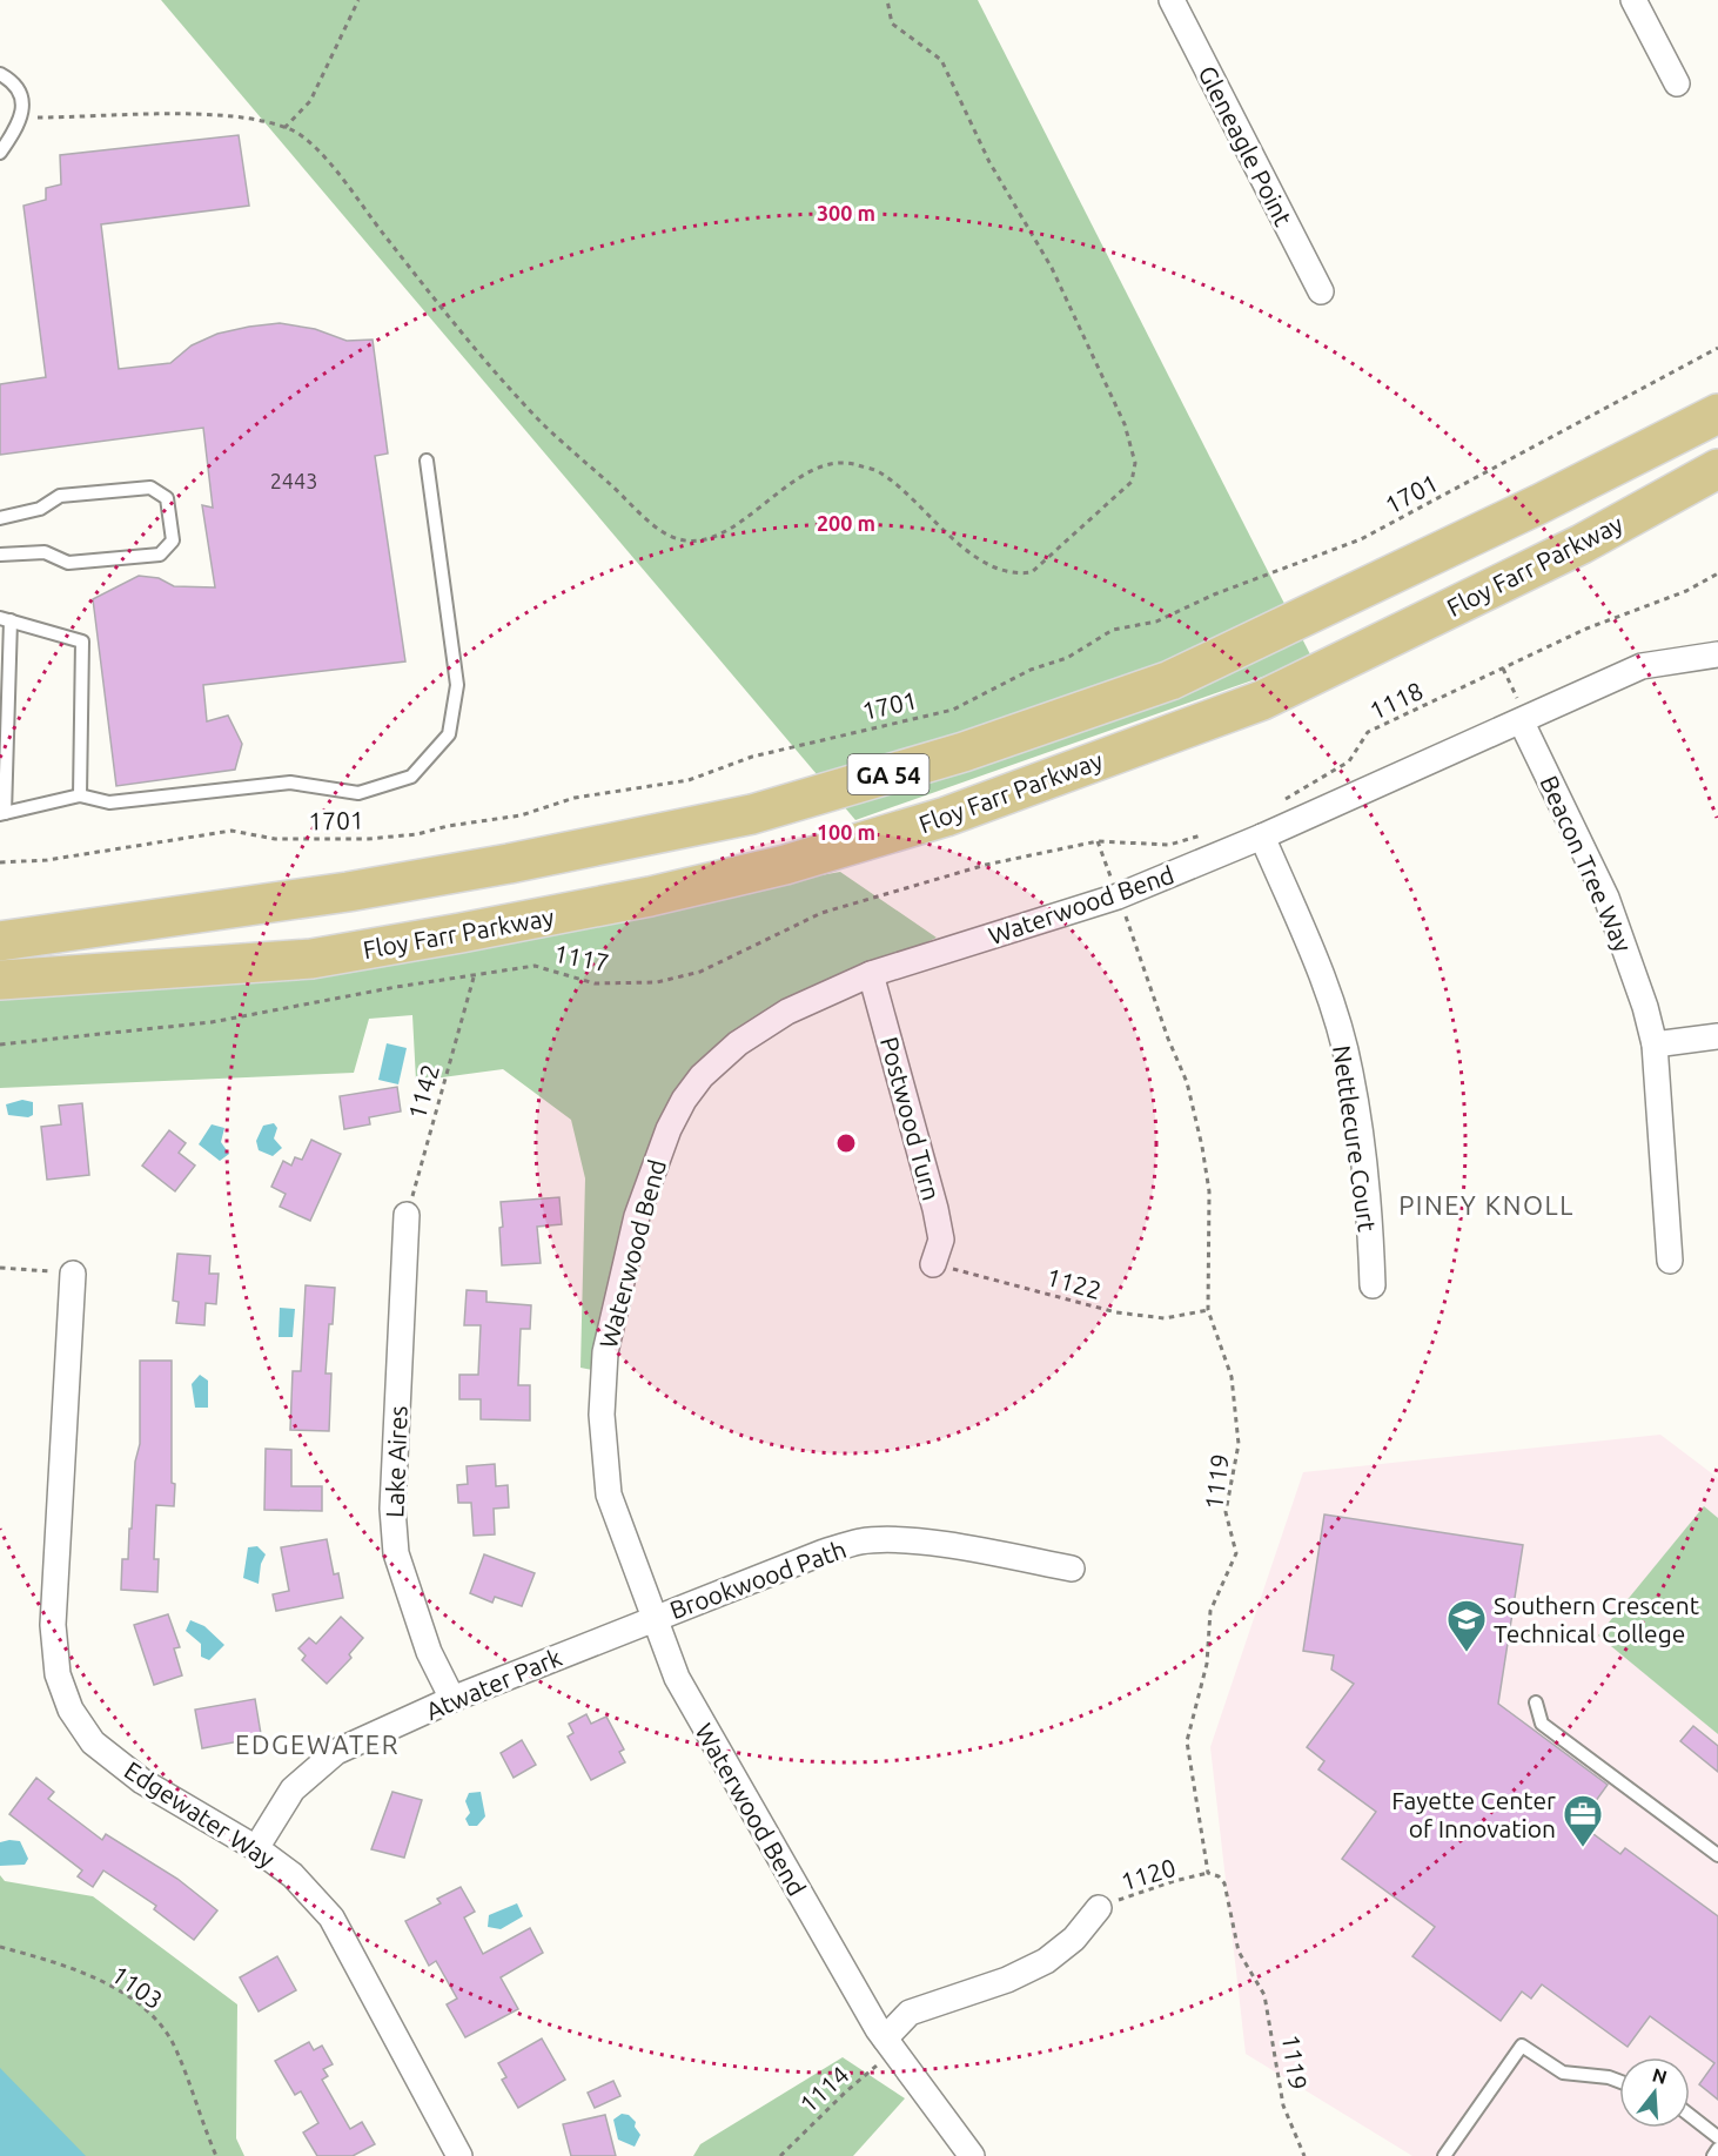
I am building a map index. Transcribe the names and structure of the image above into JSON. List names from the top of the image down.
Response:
{
  "streets": {
    "main road": ["Floy Farr Parkway", "GA 54"],
    "street": [
      "Gleneagle Point",
      "Beacon Tree Way",
      "Waterwood Bend",
      "Postwood Turn",
      "Nettlecure Court",
      "Lake Aires",
      "Brookwood Path",
      "Atwater Park",
      "Edgewater Way"
    ],
    "path": [
      "1701",
      "1118",
      "1117",
      "1142",
      "1122",
      "1119",
      "1120",
      "1103",
      "1114"
    ]
  },
  "crossings": [
    ["Beacon Tree Way", "Waterwood Bend"],
    ["Waterwood Bend", "Postwood Turn"],
    ["Waterwood Bend", "Nettlecure Court"],
    ["Waterwood Bend", "1119"],
    ["Waterwood Bend", "Brookwood Path"],
    ["Waterwood Bend", "Atwater Park"],
    ["Waterwood Bend", "1114"],
    ["1117", "1142"],
    ["1117", "1119"],
    ["1142", "Lake Aires"],
    ["Postwood Turn", "1122"],
    ["1122", "1119"],
    ["Lake Aires", "Atwater Park"],
    ["1119", "1120"],
    ["Brookwood Path", "Atwater Park"],
    ["Atwater Park", "Edgewater Way"]
  ],
  "districts": ["PINEY KNOLL", "EDGEWATER"],
  "places": {
    "school or university": ["Southern Crescent Technical College"],
    "office": ["Fayette Center of Innovation"]
  },
  "house_numbers": ["2443"],
  "north": "top",
  "rings": ["300 m", "200 m", "100 m"]
}
